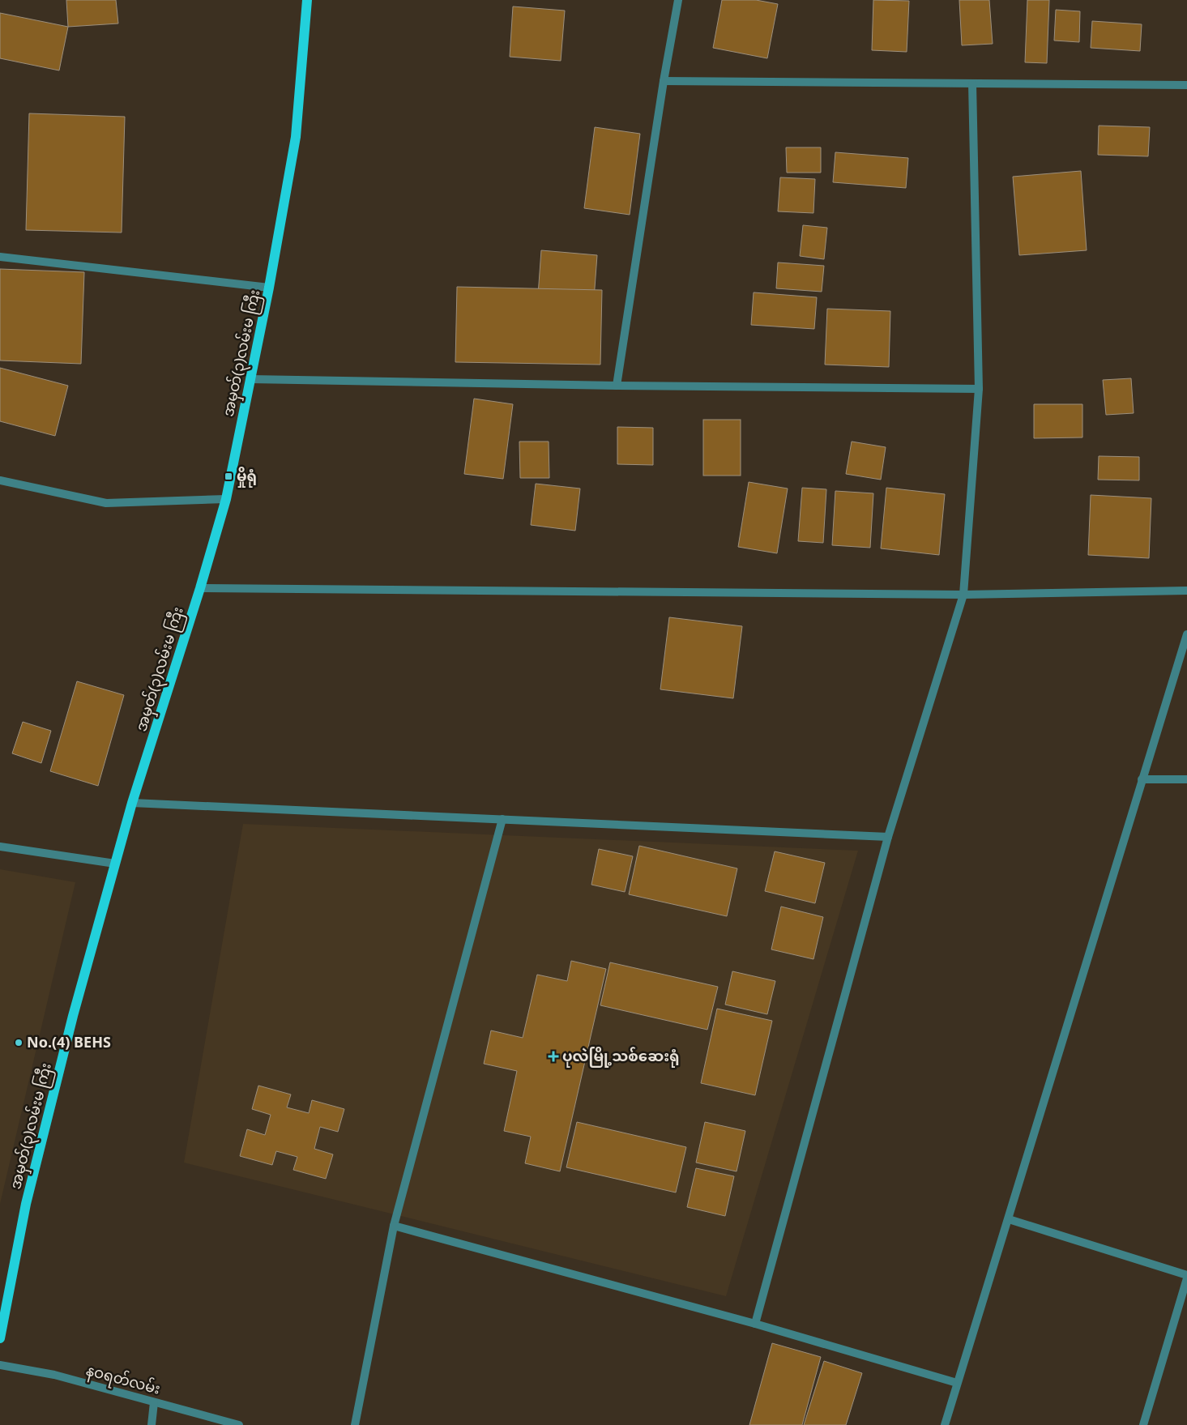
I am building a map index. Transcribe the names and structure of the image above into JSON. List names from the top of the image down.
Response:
{
  "streets": {
    "main road": ["အမှတ်(၃)လမ်းမ ကြီး"],
    "street": ["နဝရတ်လမ်း"]
  },
  "places": {
    "transit": ["မှိုရုံ"],
    "other": ["No.(4) BEHS"],
    "health": ["ပုလဲမြို့သစ်ဆေးရုံ"]
  }
}
